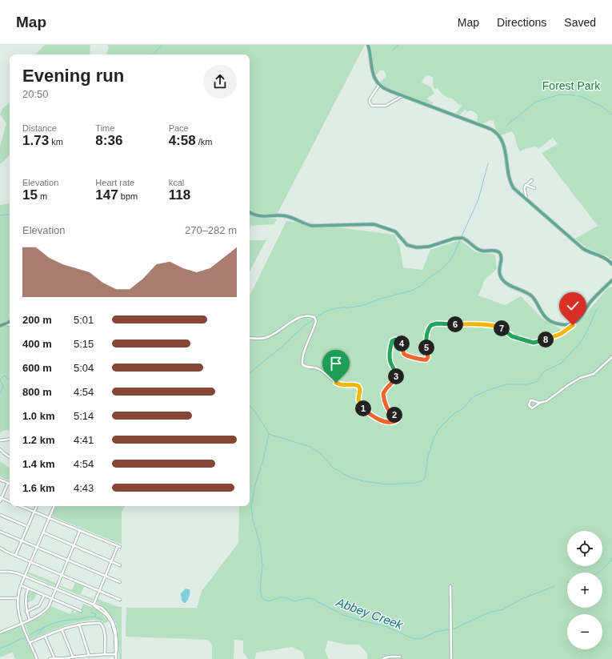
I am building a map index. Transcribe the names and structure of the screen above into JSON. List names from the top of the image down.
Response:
{
  "water": ["Abbey Creek"],
  "parks": ["Forest Park"],
  "page": {
    "header": "Map",
    "nav": ["Map", "Directions", "Saved"],
    "heading": ["Evening run", "20:50"],
    "stats": [
      ["Distance", "1.73 km"],
      ["Time", "8:36"],
      ["Pace", "4:58 /km"],
      ["Elevation", "15 m"],
      ["Heart rate", "147 bpm"],
      ["kcal", "118"]
    ],
    "chart": ["Elevation", "270–282 m"],
    "list": [
      {
        "name": "200 m",
        "note": "5:01"
      },
      {
        "name": "400 m",
        "note": "5:15"
      },
      {
        "name": "600 m",
        "note": "5:04"
      },
      {
        "name": "800 m",
        "note": "4:54"
      },
      {
        "name": "1.0 km",
        "note": "5:14"
      },
      {
        "name": "1.2 km",
        "note": "4:41"
      },
      {
        "name": "1.4 km",
        "note": "4:54"
      },
      {
        "name": "1.6 km",
        "note": "4:43"
      }
    ],
    "pins": [
      "6",
      "7",
      "8",
      "4",
      "5",
      "3",
      "1",
      "2"
    ],
    "map_buttons": ["+", "−"]
  }
}
